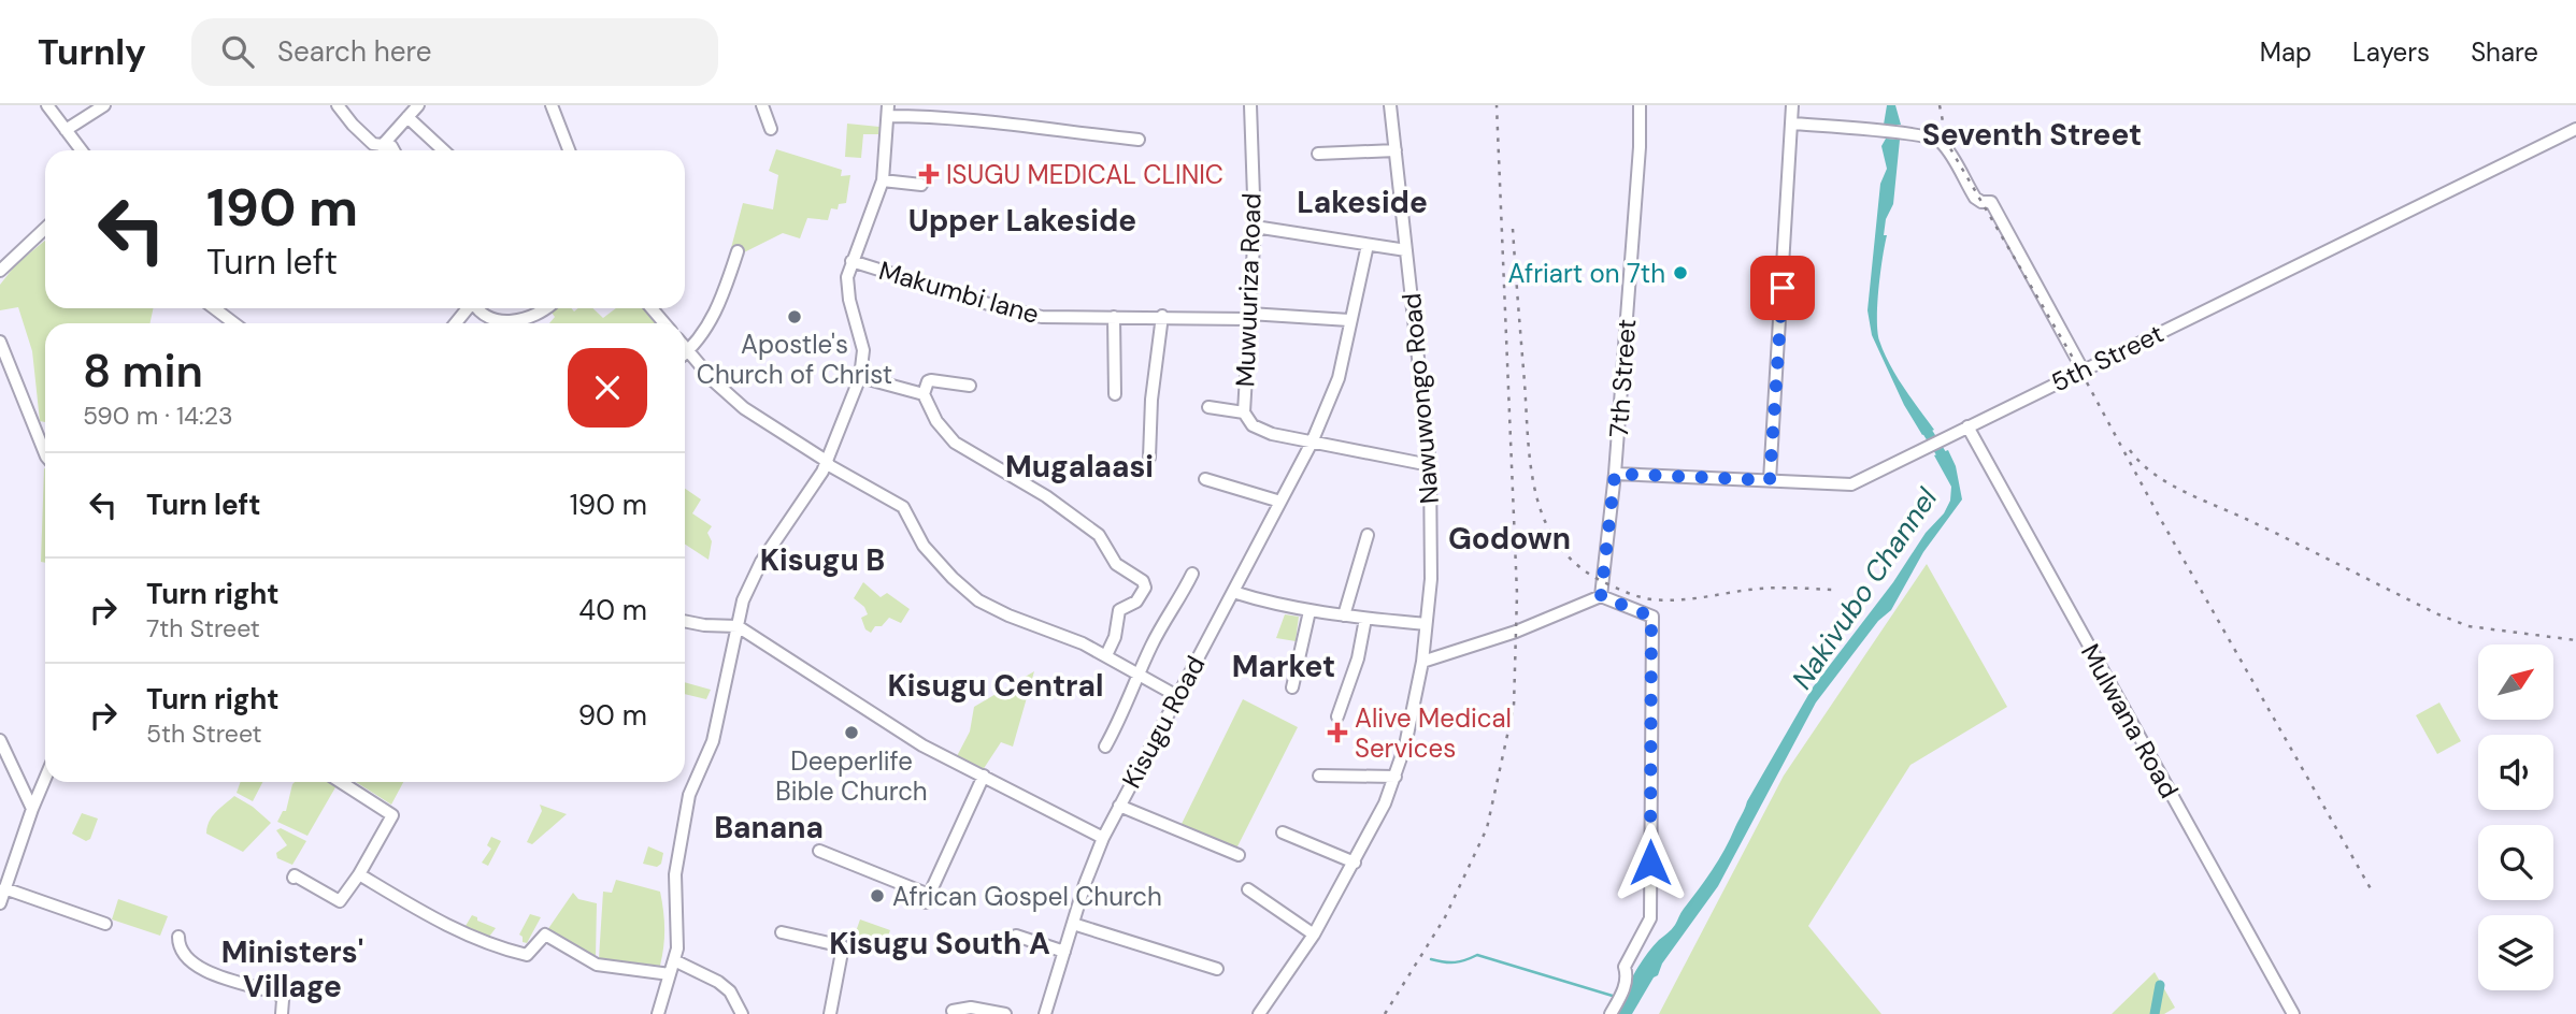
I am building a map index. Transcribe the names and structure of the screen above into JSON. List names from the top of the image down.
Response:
{
  "streets": {
    "street": [
      "Muwuuriza Road",
      "Makumbi lane",
      "5th Street",
      "7th Street",
      "Nawuwongo Road",
      "Mulwana Road",
      "Kisugu Road"
    ]
  },
  "crossings": [
    ["Muwuuriza Road", "Makumbi lane"],
    ["Muwuuriza Road", "Nawuwongo Road"],
    ["Muwuuriza Road", "Kisugu Road"],
    ["Makumbi lane", "Kisugu Road"],
    ["5th Street", "7th Street"],
    ["5th Street", "Mulwana Road"]
  ],
  "districts": [
    "Seventh Street",
    "Lakeside",
    "Upper Lakeside",
    "Mugalaasi",
    "Godown",
    "Kisugu B",
    "Market",
    "Kisugu Central",
    "Banana",
    "Kisugu South A",
    "Ministers' Village"
  ],
  "water": ["Nakivubo Channel"],
  "places": {
    "health": ["ISUGU MEDICAL CLINIC", "Alive Medical Services"],
    "other": [
      "Afriart on 7th",
      "Apostle's Church of Christ",
      "Deeperlife Bible Church",
      "African Gospel Church"
    ]
  },
  "north": "top right",
  "page": {
    "header": "Turnly",
    "search": "Search here",
    "nav": ["Map", "Layers", "Share"],
    "turn": ["190 m", "Turn left"],
    "heading": ["8 min", "590 m · 14:23"],
    "list": [
      {
        "name": "Turn left",
        "value": "190 m"
      },
      {
        "name": "Turn right",
        "note": "7th Street",
        "value": "40 m"
      },
      {
        "name": "Turn right",
        "note": "5th Street",
        "value": "90 m"
      }
    ]
  }
}
